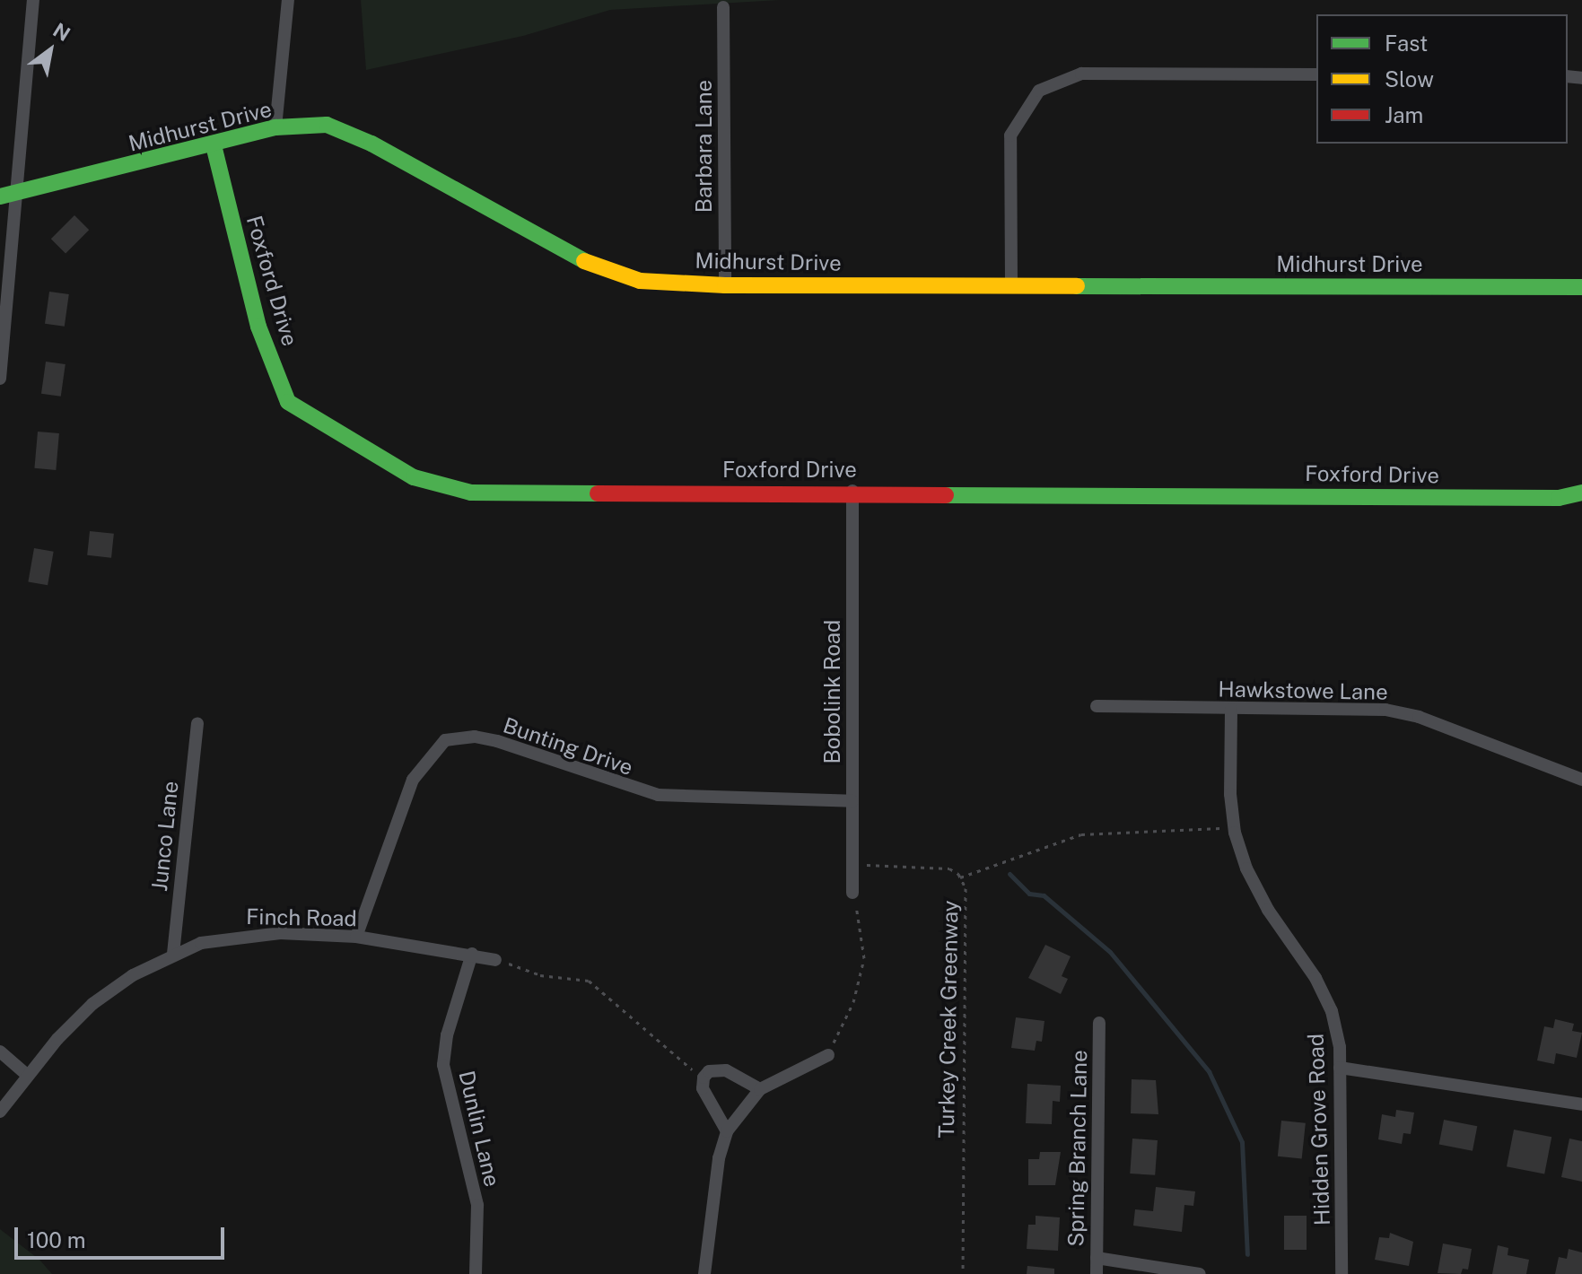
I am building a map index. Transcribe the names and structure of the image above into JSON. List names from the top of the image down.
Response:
{
  "streets": {
    "street": [
      "Midhurst Drive",
      "Barbara Lane",
      "Foxford Drive",
      "Hawkstowe Lane",
      "Bobolink Road",
      "Bunting Drive",
      "Junco Lane",
      "Finch Road",
      "Dunlin Lane",
      "Hidden Grove Road",
      "Spring Branch Lane"
    ],
    "path": ["Turkey Creek Greenway"]
  },
  "crossings": [
    ["Midhurst Drive", "Barbara Lane"],
    ["Midhurst Drive", "Foxford Drive"],
    ["Foxford Drive", "Bobolink Road"],
    ["Hawkstowe Lane", "Hidden Grove Road"],
    ["Bobolink Road", "Bunting Drive"],
    ["Bobolink Road", "Turkey Creek Greenway"],
    ["Bunting Drive", "Finch Road"],
    ["Junco Lane", "Finch Road"],
    ["Finch Road", "Dunlin Lane"]
  ],
  "legend": ["Fast", "Slow", "Jam"],
  "scale_bar": "100 m",
  "north": "top right"
}
